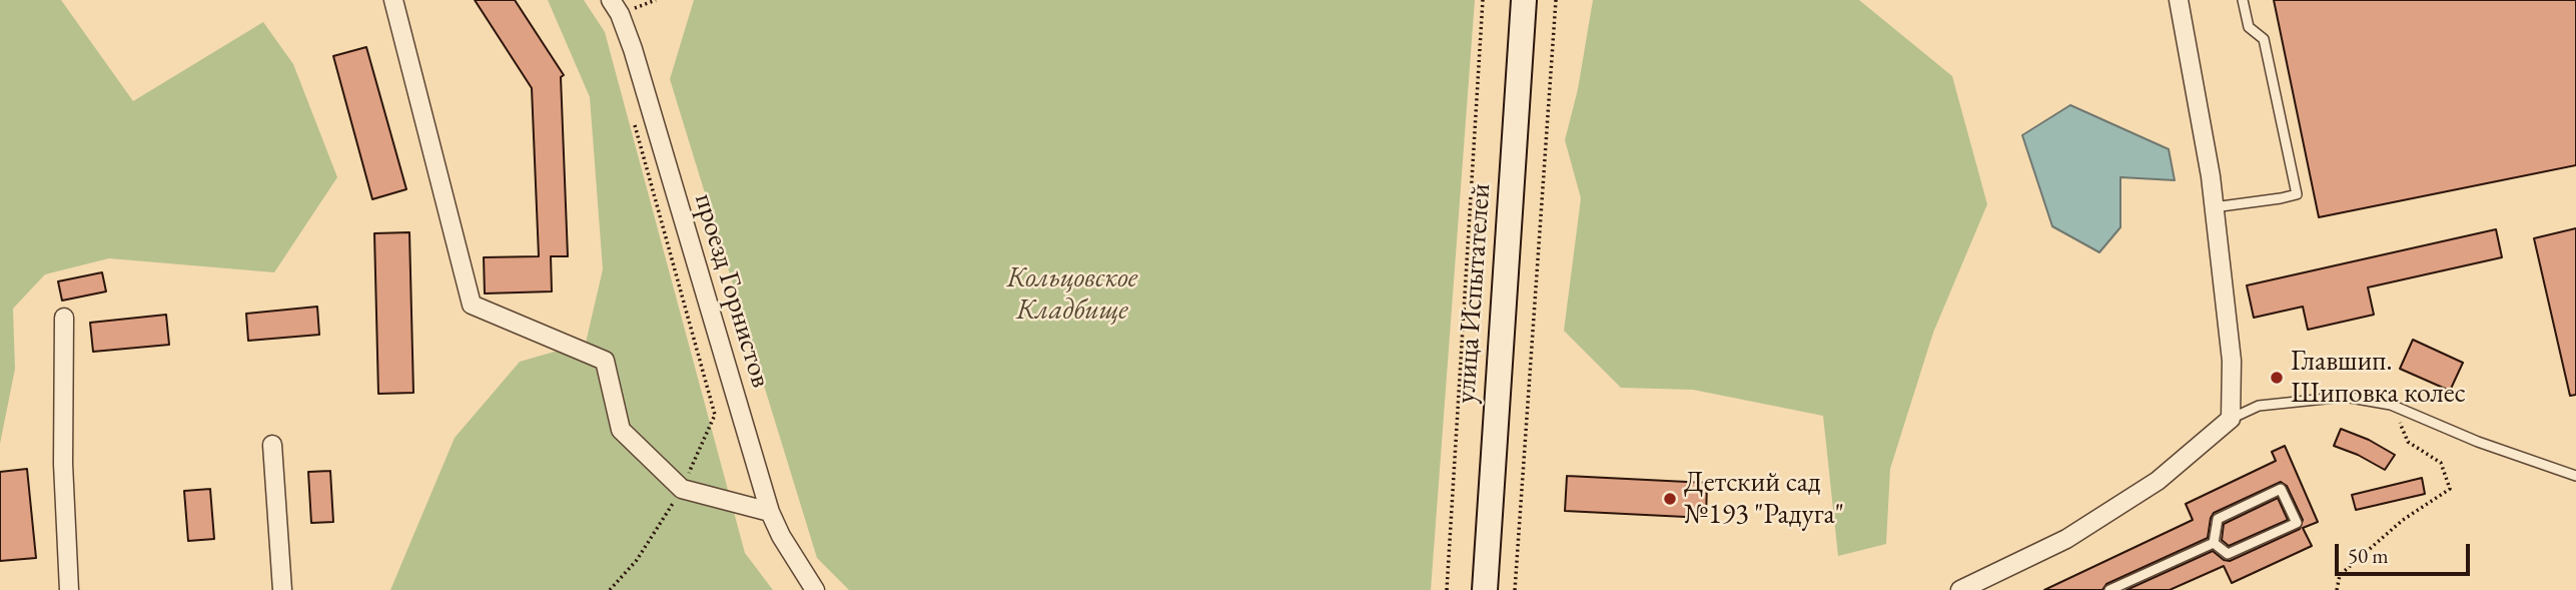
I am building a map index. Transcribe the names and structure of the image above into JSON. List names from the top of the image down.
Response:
{
  "streets": {
    "main road": ["улица Испытателей"],
    "street": ["проезд Горнистов"]
  },
  "parks": ["Кольцовское Кладбище"],
  "places": ["Главшип. Шиповка колес", "Детский сад №193 \"Радуга\""],
  "scale_bar": "50 m"
}
